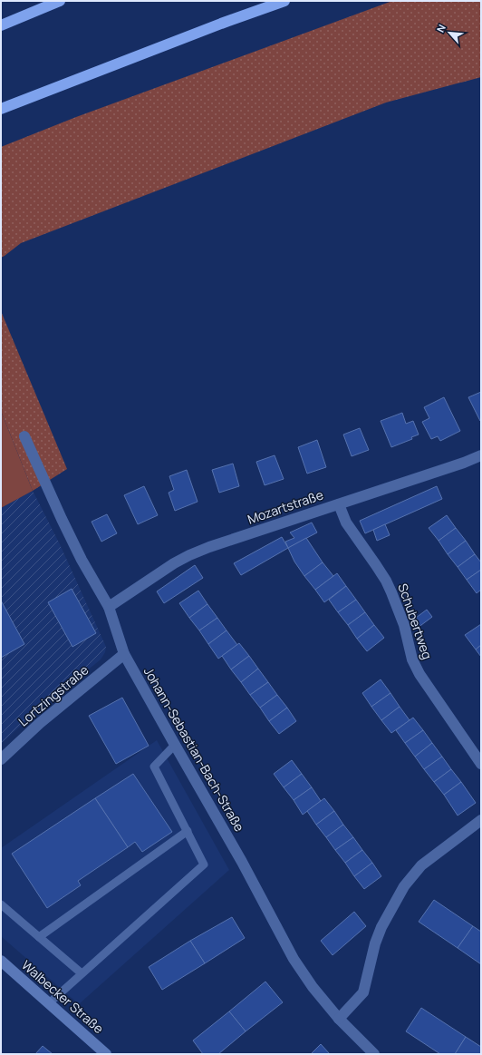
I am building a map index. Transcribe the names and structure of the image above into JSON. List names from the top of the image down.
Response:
{
  "streets": {
    "main road": ["Walbecker Straße"],
    "street": [
      "Mozartstraße",
      "Schubertweg",
      "Lortzingstraße",
      "Johann-Sebastian-Bach-Straße"
    ]
  },
  "crossings": [
    ["Mozartstraße", "Schubertweg"],
    ["Mozartstraße", "Johann-Sebastian-Bach-Straße"],
    ["Lortzingstraße", "Johann-Sebastian-Bach-Straße"]
  ],
  "north": "top left"
}
